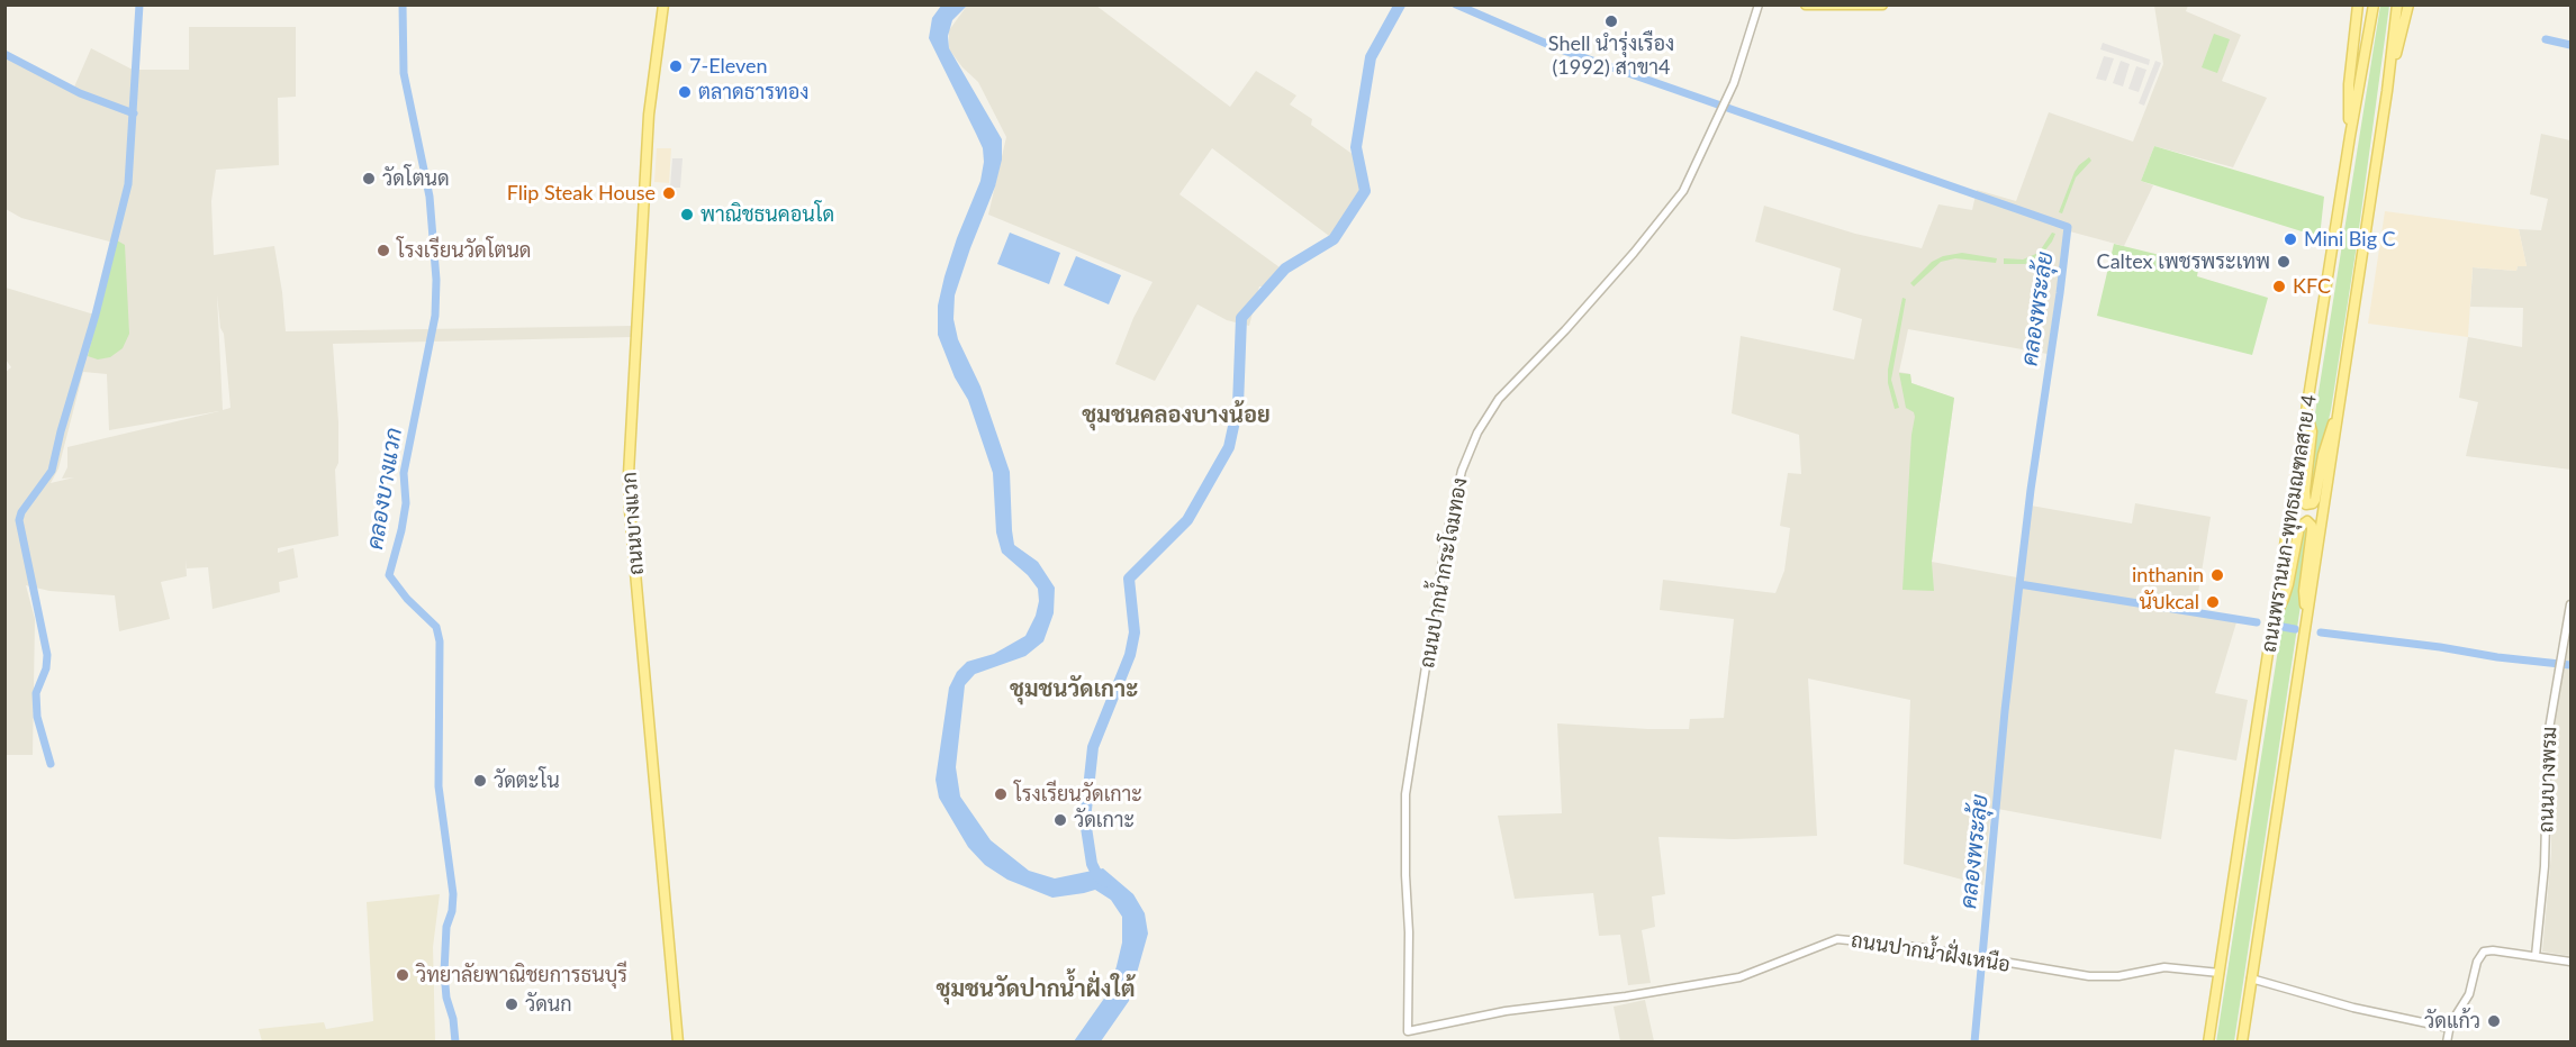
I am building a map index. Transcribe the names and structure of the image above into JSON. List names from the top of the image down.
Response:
{
  "streets": {
    "main road": ["ถนนบางแวก", "ถนนพรานนก-พุทธมณฑลสาย 4"],
    "street": ["ถนนปากน้ำกระโจมทอง", "ถนนบางพรม", "ถนนปากน้ำฝั่งเหนือ"]
  },
  "crossings": [
    ["ถนนพรานนก-พุทธมณฑลสาย 4", "ถนนปากน้ำฝั่งเหนือ"],
    ["ถนนปากน้ำกระโจมทอง", "ถนนปากน้ำฝั่งเหนือ"]
  ],
  "districts": ["ชุมชนคลองบางน้อย", "ชุมชนวัดเกาะ", "ชุมชนวัดปากน้ำฝั่งใต้"],
  "water": ["คลองพระลุ้ย", "คลองบางแวก"],
  "places": [
    "Shell นำรุ่งเรือง (1992) สาขา4",
    "7-Eleven",
    "ตลาดธารทอง",
    "วัดโตนด",
    "Flip Steak House",
    "พาณิชธนคอนโด",
    "Mini Big C",
    "โรงเรียนวัดโตนด",
    "Caltex เพชรพระเทพ",
    "KFC",
    "inthanin",
    "นับkcal",
    "วัดตะโน",
    "โรงเรียนวัดเกาะ",
    "วัดเกาะ",
    "วิทยาลัยพาณิชยการธนบุรี",
    "วัดนก",
    "วัดแก้ว"
  ]
}
